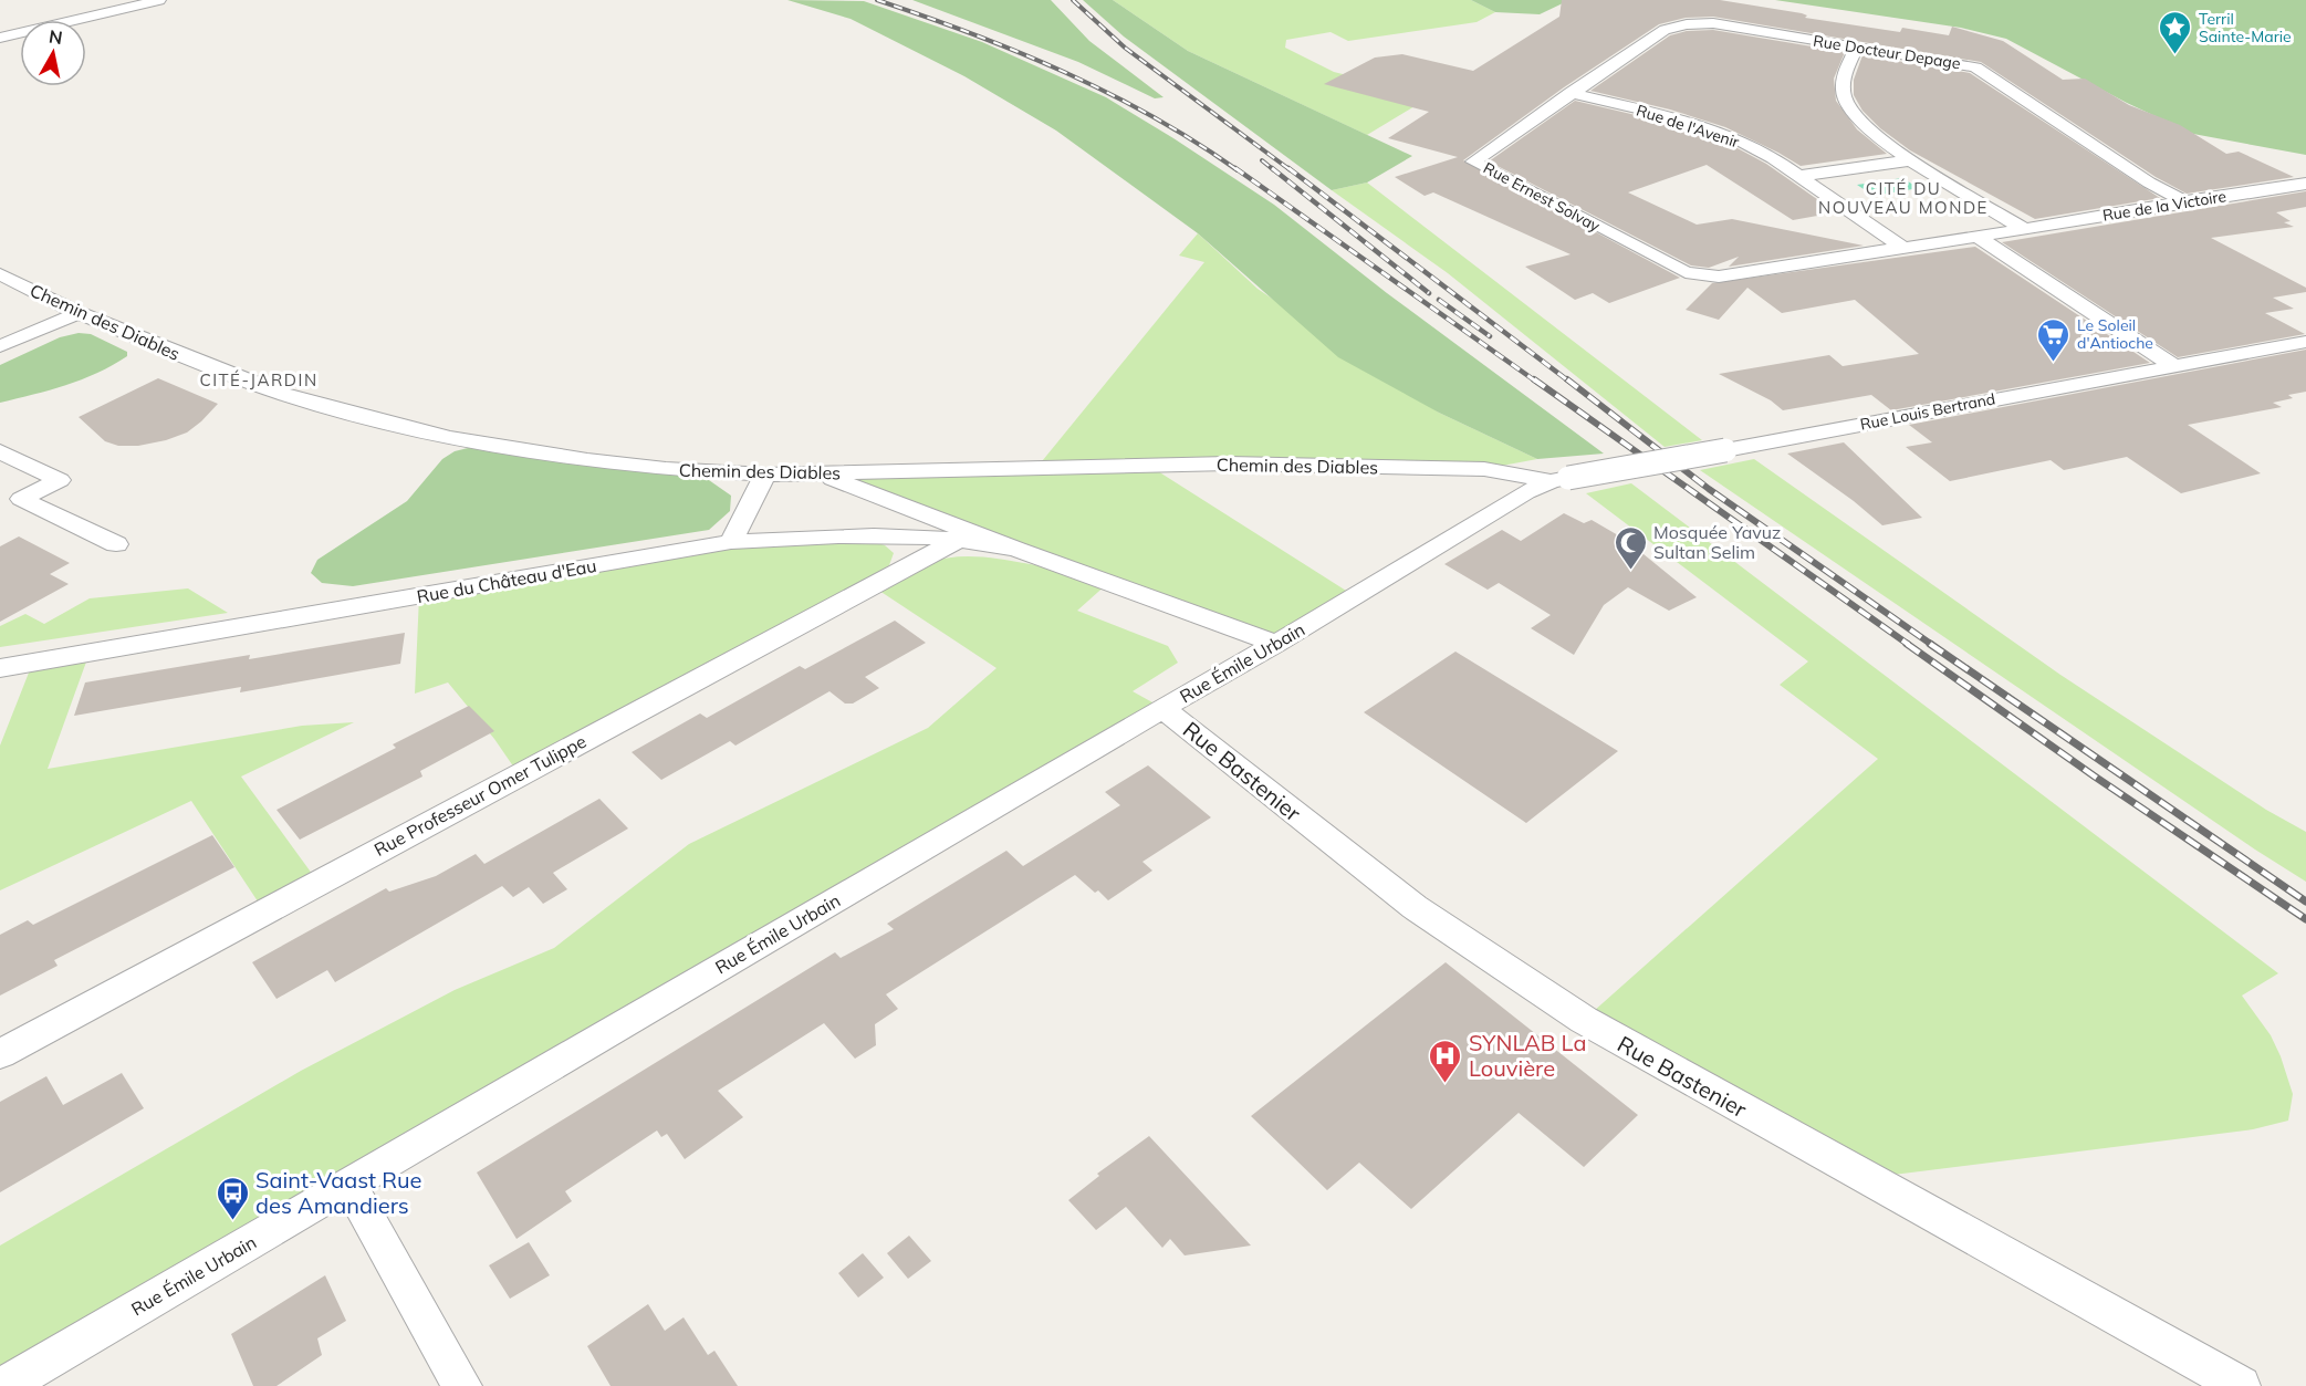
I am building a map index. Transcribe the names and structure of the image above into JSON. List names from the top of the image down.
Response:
{
  "streets": {
    "street": [
      "Rue Docteur Depage",
      "Rue de l'Avenir",
      "Rue Ernest Solvay",
      "Rue de la Victoire",
      "Chemin des Diables",
      "Rue Louis Bertrand",
      "Rue du Château d'Eau",
      "Rue Émile Urbain",
      "Rue Bastenier",
      "Rue Professeur Omer Tulippe"
    ]
  },
  "crossings": [
    ["Rue Docteur Depage", "Rue Ernest Solvay"],
    ["Rue Docteur Depage", "Rue de la Victoire"],
    ["Rue de l'Avenir", "Rue Ernest Solvay"],
    ["Rue de l'Avenir", "Rue de la Victoire"],
    ["Rue Ernest Solvay", "Rue de la Victoire"],
    ["Chemin des Diables", "Rue Louis Bertrand"],
    ["Chemin des Diables", "Rue Émile Urbain"],
    ["Rue Louis Bertrand", "Rue Émile Urbain"],
    ["Rue du Château d'Eau", "Rue Professeur Omer Tulippe"],
    ["Rue Émile Urbain", "Rue Bastenier"]
  ],
  "districts": ["CITÉ DU NOUVEAU MONDE", "CITÉ-JARDIN"],
  "places": {
    "place": ["Terril Sainte-Marie"],
    "supermarket": ["Le Soleil d'Antioche"],
    "mosque": ["Mosquée Yavuz Sultan Selim"],
    "hospital": ["SYNLAB La Louvière"],
    "bus stop": ["Saint-Vaast Rue des Amandiers"]
  },
  "north": "top"
}
